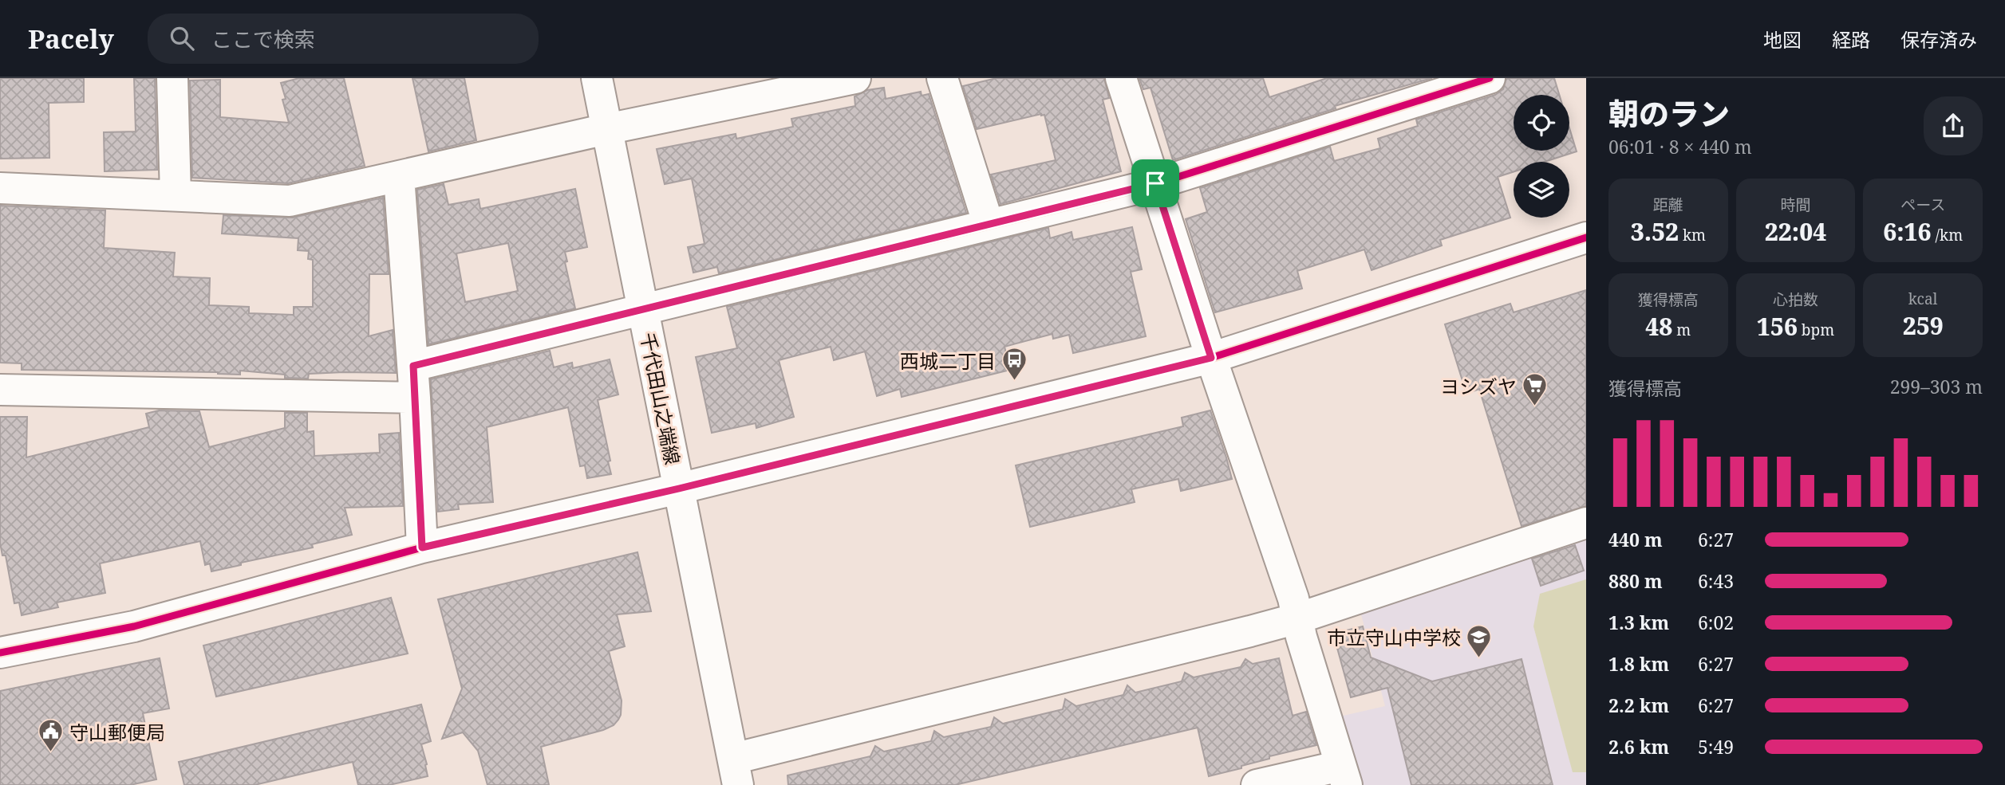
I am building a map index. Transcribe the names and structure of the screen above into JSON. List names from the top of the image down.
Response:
{
  "streets": {
    "street": ["千代田山之端線"]
  },
  "places": {
    "bus stop": ["西城二丁目"],
    "supermarket": ["ヨシズヤ"],
    "school or university": ["市立守山中学校"],
    "public building": ["守山郵便局"]
  },
  "page": {
    "header": "Pacely",
    "search": "ここで検索",
    "nav": ["地図", "経路", "保存済み"],
    "heading": ["朝のラン", "06:01 · 8 × 440 m"],
    "stats": [
      ["距離", "3.52 km"],
      ["時間", "22:04"],
      ["ペース", "6:16 /km"],
      ["獲得標高", "48 m"],
      ["心拍数", "156 bpm"],
      ["kcal", "259"]
    ],
    "chart": ["獲得標高", "299–303 m"],
    "list": [
      {
        "name": "440 m",
        "note": "6:27"
      },
      {
        "name": "880 m",
        "note": "6:43"
      },
      {
        "name": "1.3 km",
        "note": "6:02"
      },
      {
        "name": "1.8 km",
        "note": "6:27"
      },
      {
        "name": "2.2 km",
        "note": "6:27"
      },
      {
        "name": "2.6 km",
        "note": "5:49"
      }
    ]
  }
}
